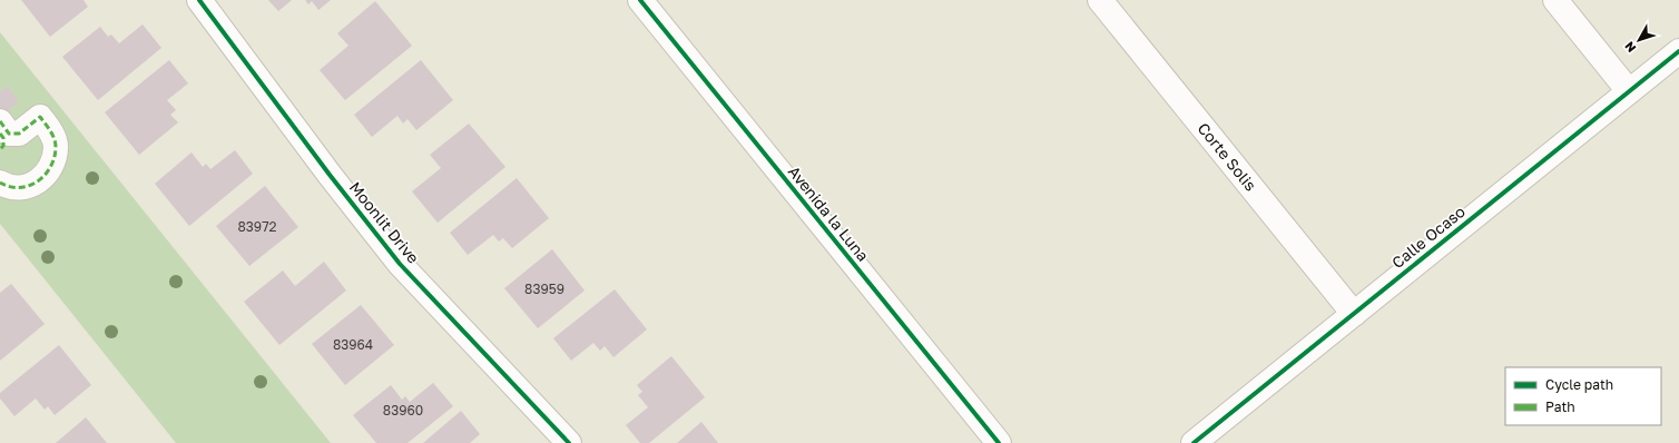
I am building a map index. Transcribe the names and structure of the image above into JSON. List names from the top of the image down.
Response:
{
  "streets": {
    "street": [
      "Corte Solis",
      "Avenida la Luna",
      "Moonlit Drive",
      "Calle Ocaso"
    ]
  },
  "crossings": [
    ["Corte Solis", "Calle Ocaso"]
  ],
  "house_numbers": [
    "83972",
    "83959",
    "83964",
    "83960"
  ],
  "legend": ["Cycle path", "Path"],
  "north": "bottom left"
}
